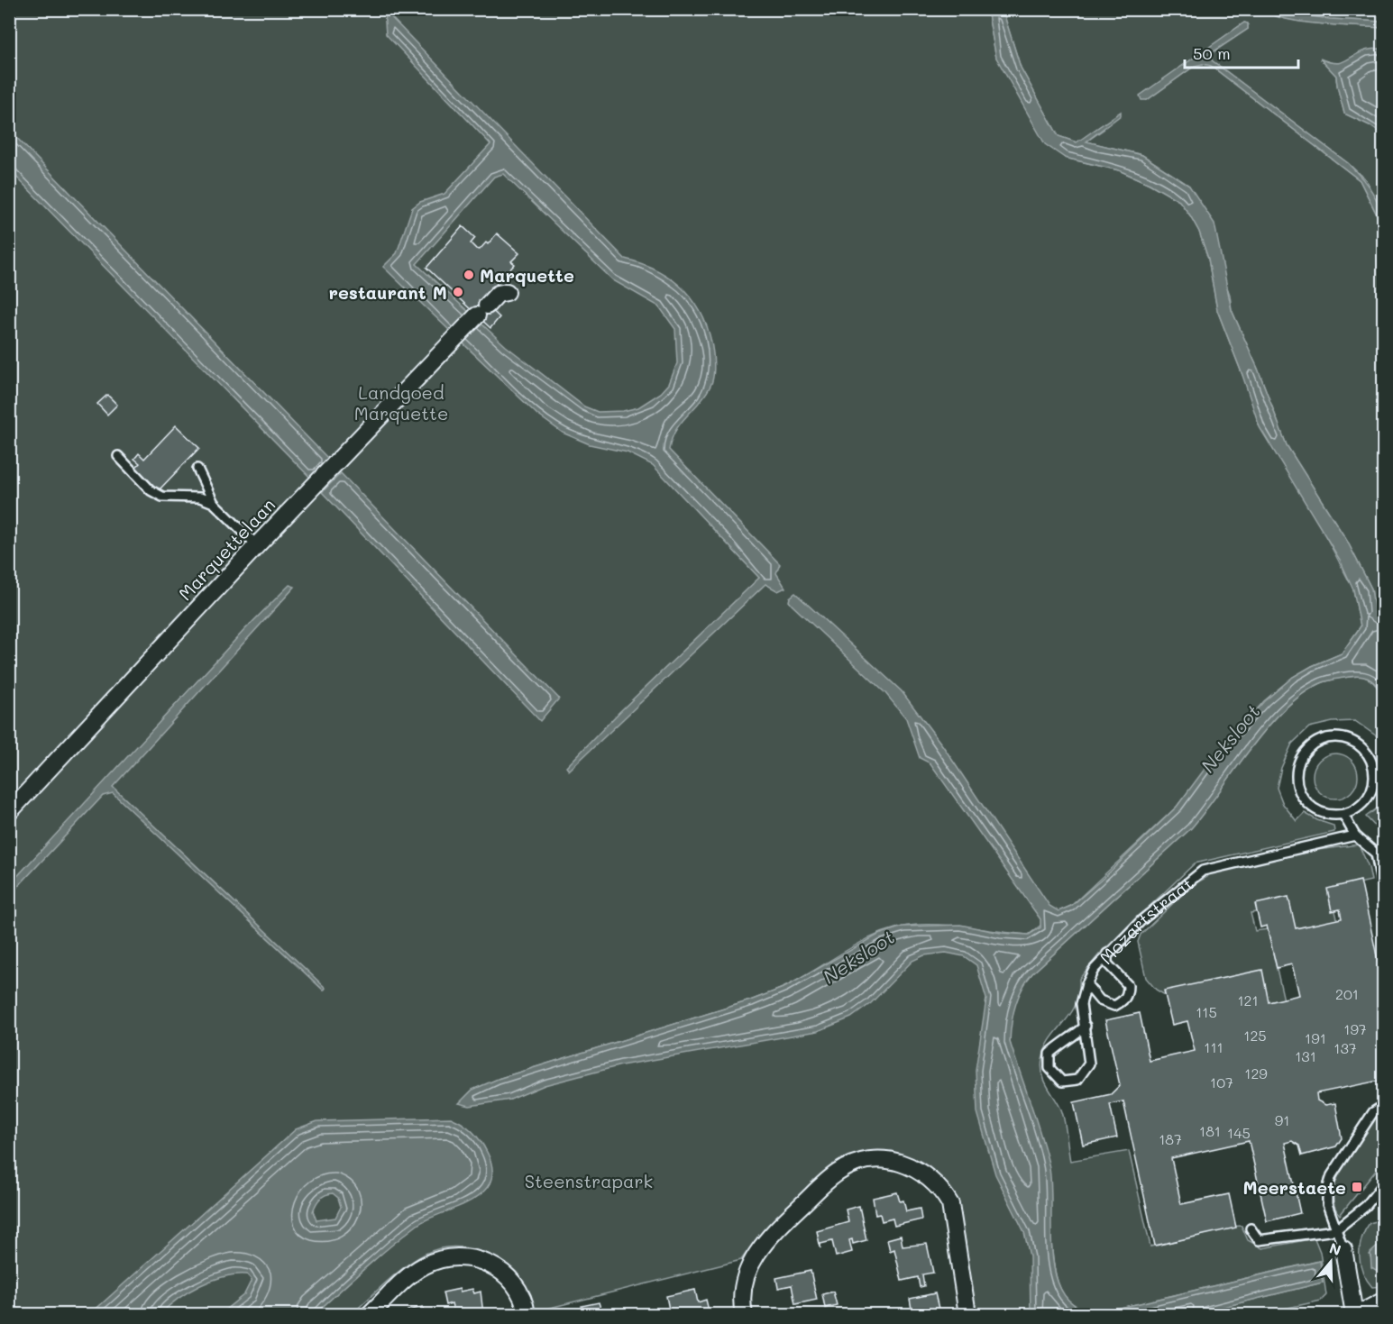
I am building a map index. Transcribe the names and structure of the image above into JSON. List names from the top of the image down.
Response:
{
  "streets": {
    "street": ["Marquettelaan"],
    "lane": ["Mozartstraat"]
  },
  "water": ["Neksloot"],
  "parks": ["Landgoed Marquette", "Steenstrapark"],
  "places": {
    "other": ["Marquette", "restaurant M"],
    "transit": ["Meerstaete"]
  },
  "house_numbers": [
    "201",
    "121",
    "115",
    "197",
    "125",
    "191",
    "111",
    "137",
    "131",
    "129",
    "107",
    "91",
    "181",
    "145",
    "187"
  ],
  "scale_bar": "50 m",
  "north": "top"
}
